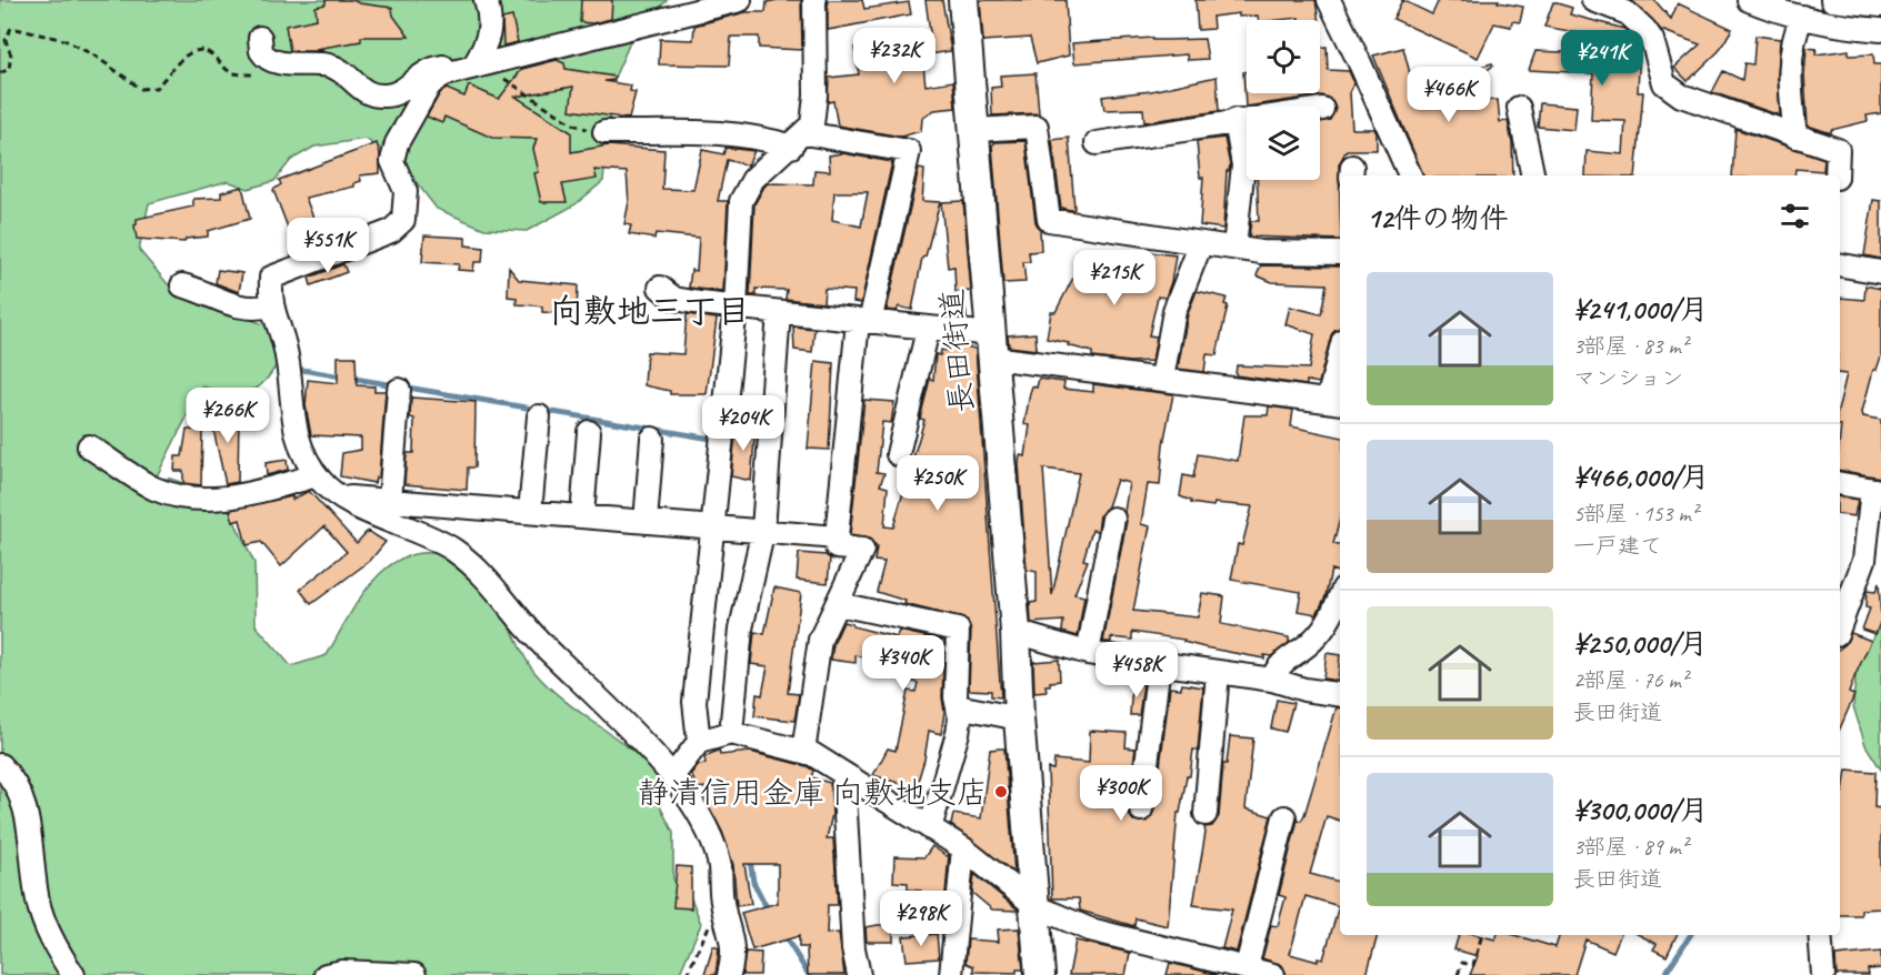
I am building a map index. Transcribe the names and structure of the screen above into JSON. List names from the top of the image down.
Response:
{
  "streets": {
    "main road": ["長田街道"]
  },
  "districts": ["向敷地三丁目"],
  "places": ["静清信用金庫 向敷地支店"],
  "page": {
    "price": [
      "¥232K",
      "¥241K",
      "¥466K",
      "¥551K",
      "¥215K",
      "¥266K",
      "¥204K",
      "¥250K",
      "¥340K",
      "¥458K",
      "¥300K",
      "¥298K"
    ],
    "heading": "12件の物件",
    "list": [
      {
        "name": "¥241,000/月",
        "note": "3部屋 · 83 m² · マンション"
      },
      {
        "name": "¥466,000/月",
        "note": "5部屋 · 153 m² · 一戸建て"
      },
      {
        "name": "¥250,000/月",
        "note": "2部屋 · 76 m² · 長田街道"
      },
      {
        "name": "¥300,000/月",
        "note": "3部屋 · 89 m² · 長田街道"
      }
    ]
  }
}
